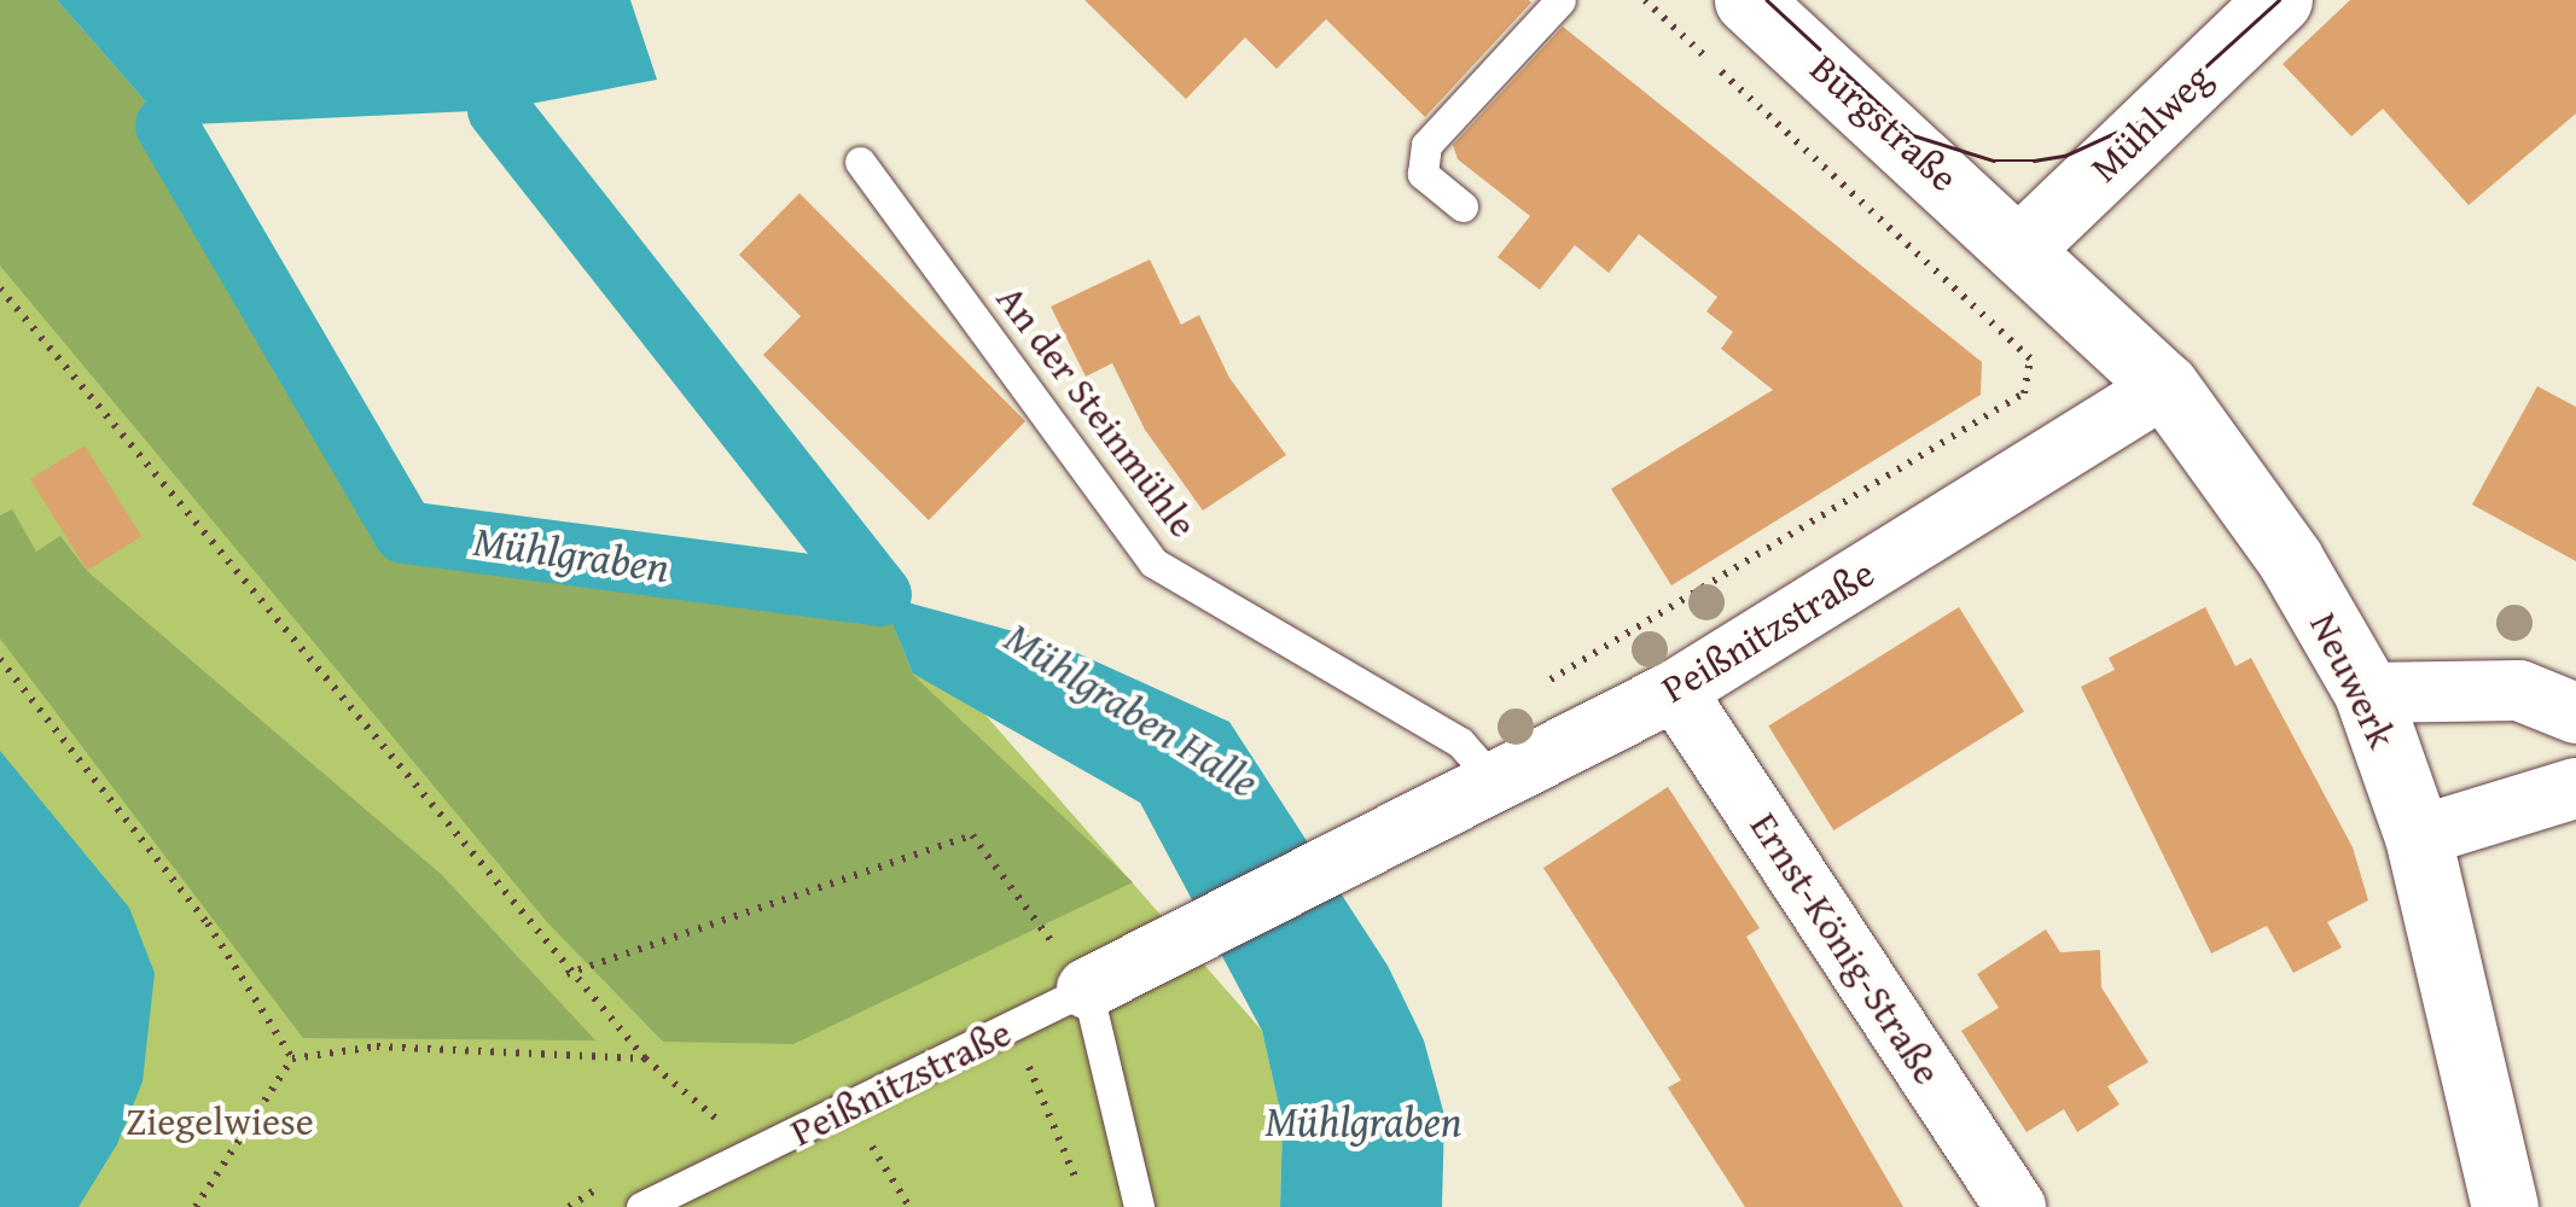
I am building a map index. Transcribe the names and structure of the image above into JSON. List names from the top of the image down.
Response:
{
  "streets": {
    "street": [
      "Burgstraße",
      "Mühlweg",
      "Peißnitzstraße",
      "Neuwerk",
      "Ernst-König-Straße"
    ],
    "lane": ["An der Steinmühle"]
  },
  "crossings": [
    ["Burgstraße", "Mühlweg"],
    ["Burgstraße", "Neuwerk"],
    ["Mühlweg", "Neuwerk"],
    ["An der Steinmühle", "Peißnitzstraße"],
    ["Peißnitzstraße", "Neuwerk"],
    ["Peißnitzstraße", "Ernst-König-Straße"]
  ],
  "water": ["Mühlgraben", "Mühlgraben Halle"],
  "parks": ["Ziegelwiese"]
}
